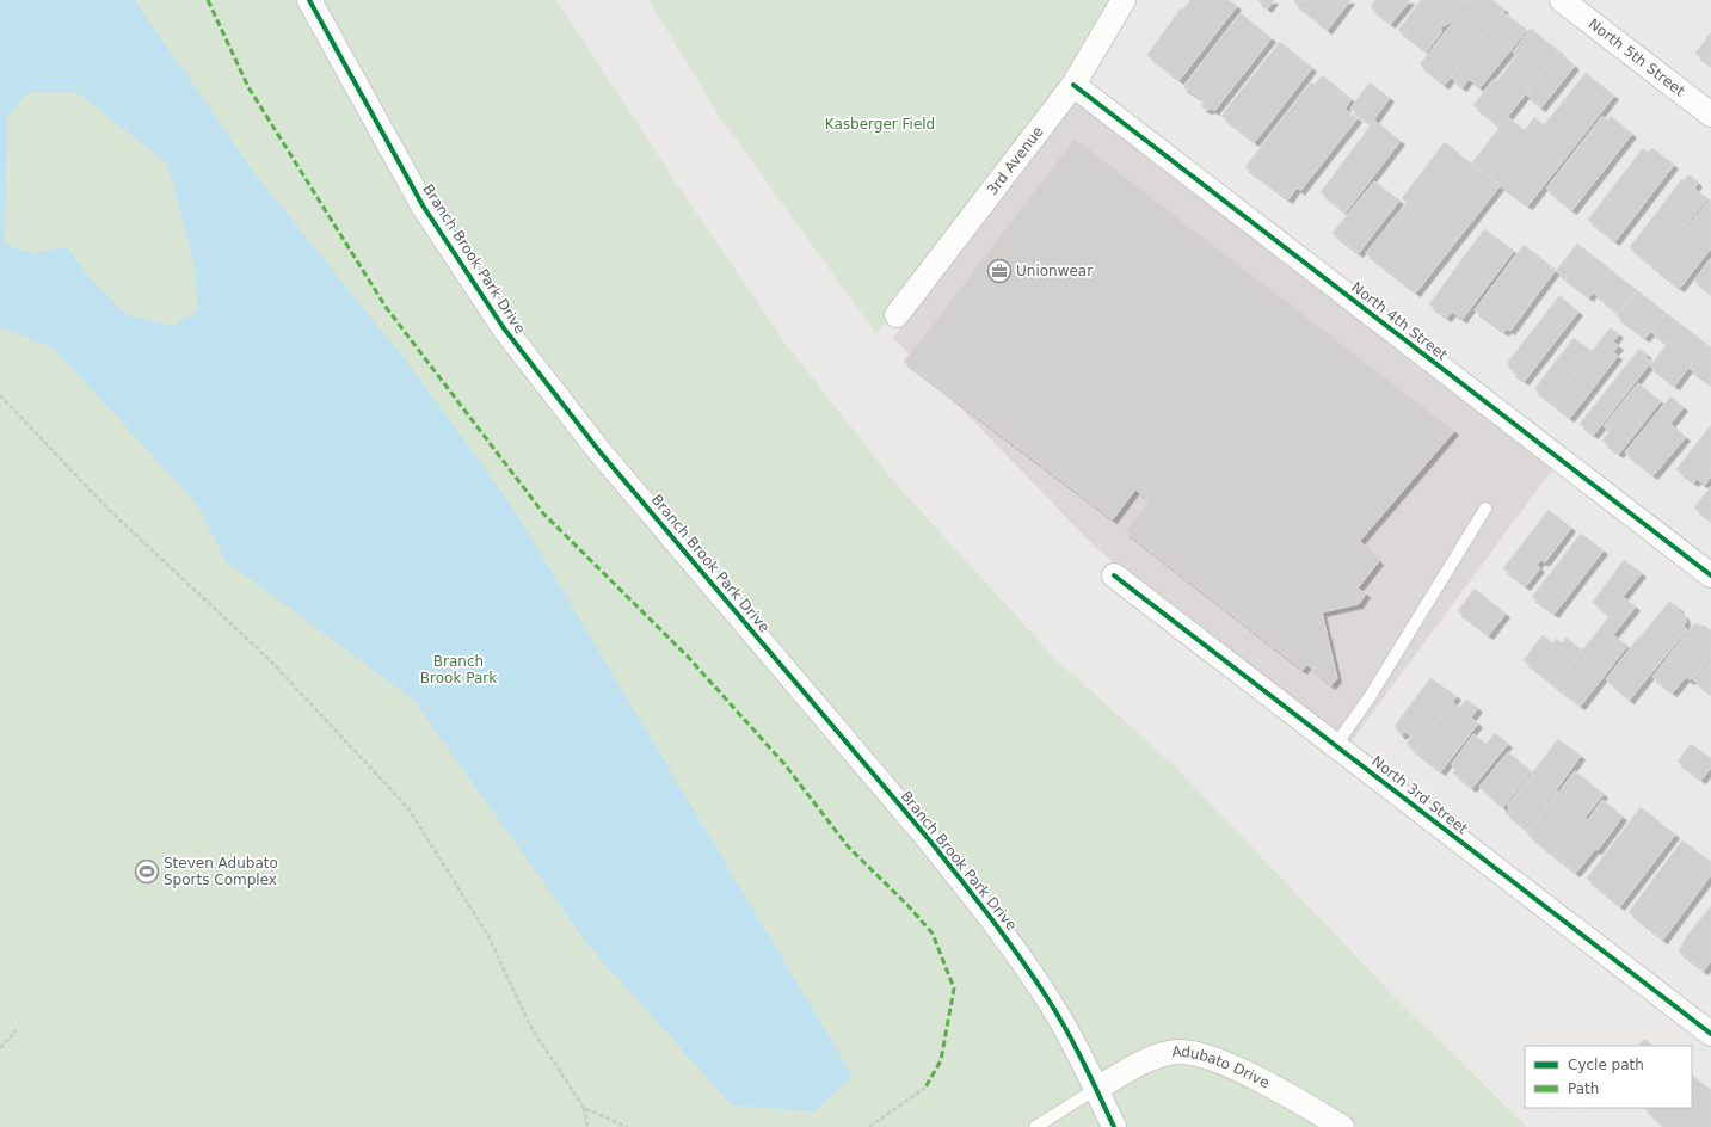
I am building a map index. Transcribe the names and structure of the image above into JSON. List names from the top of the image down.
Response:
{
  "streets": {
    "street": [
      "North 5th Street",
      "3rd Avenue",
      "Branch Brook Park Drive",
      "North 4th Street",
      "North 3rd Street",
      "Adubato Drive"
    ]
  },
  "crossings": [
    ["3rd Avenue", "North 4th Street"],
    ["Branch Brook Park Drive", "Adubato Drive"]
  ],
  "parks": ["Kasberger Field", "Branch Brook Park"],
  "places": {
    "office": ["Unionwear"],
    "sports": ["Steven Adubato Sports Complex"]
  },
  "legend": ["Cycle path", "Path"]
}
